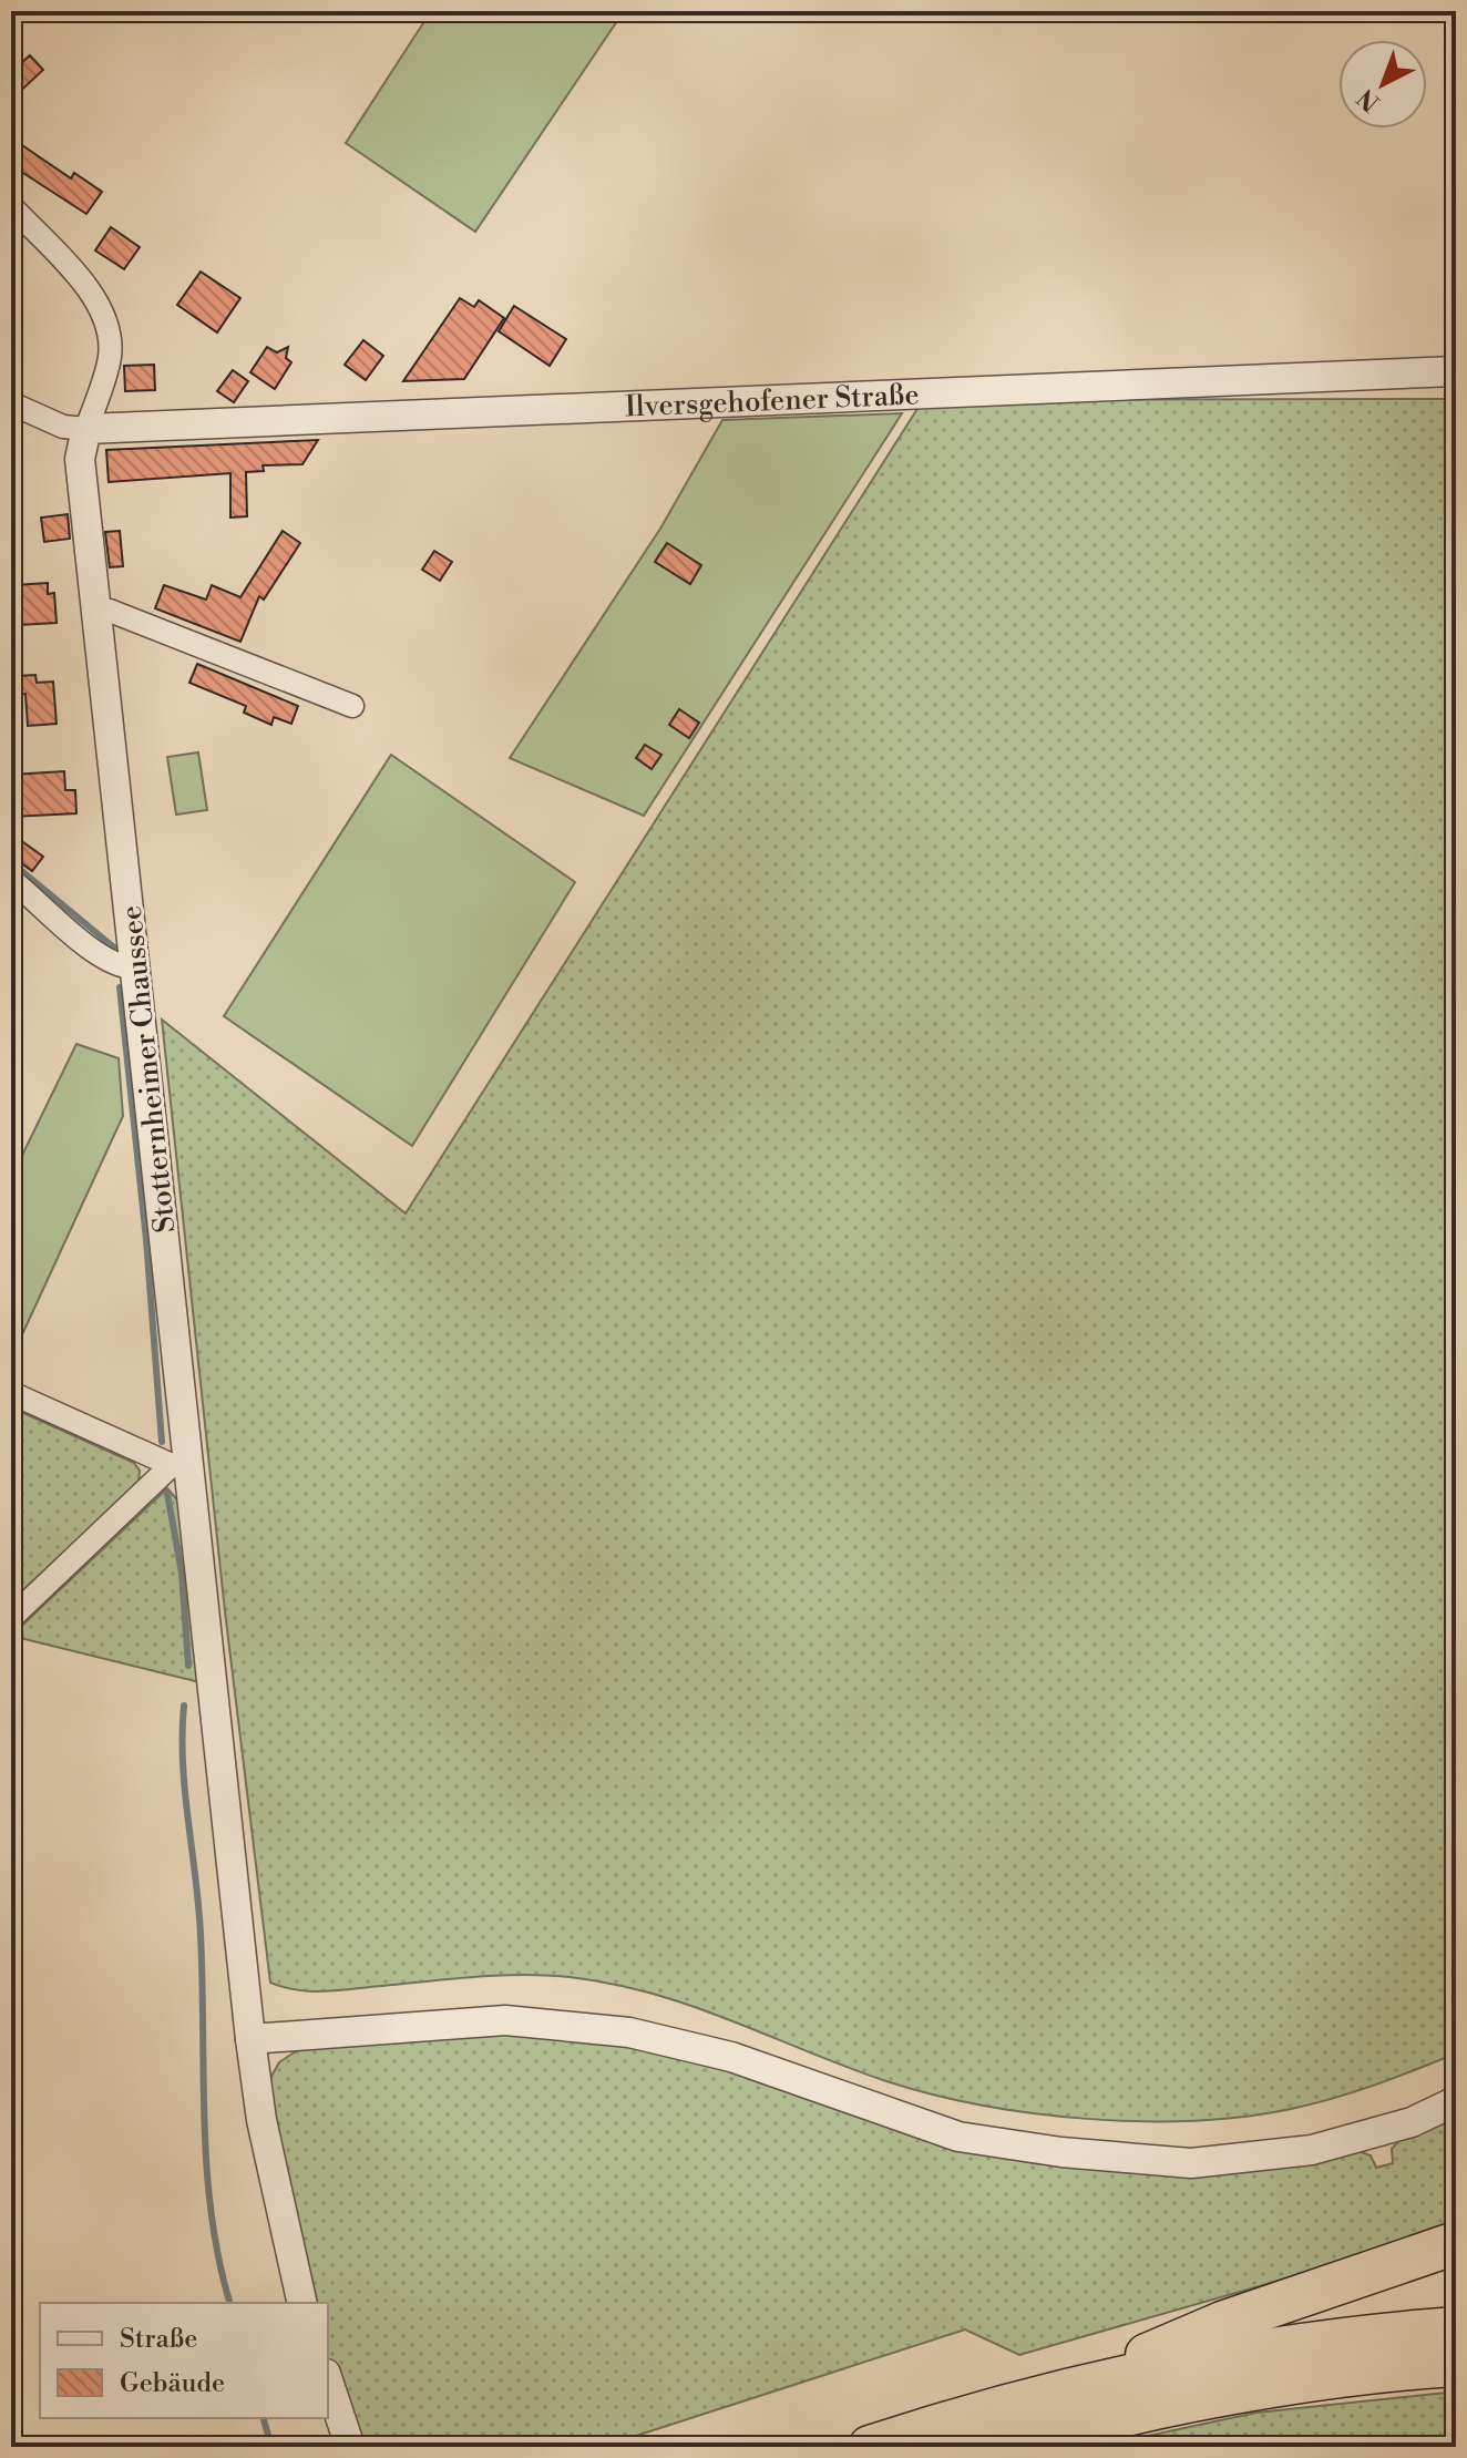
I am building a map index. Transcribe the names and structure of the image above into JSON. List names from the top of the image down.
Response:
{
  "streets": {
    "street": ["Ilversgehofener Straße", "Stotternheimer Chaussee"]
  },
  "crossings": [
    ["Ilversgehofener Straße", "Stotternheimer Chaussee"]
  ],
  "legend": ["Straße", "Gebäude"],
  "north": "bottom left"
}
